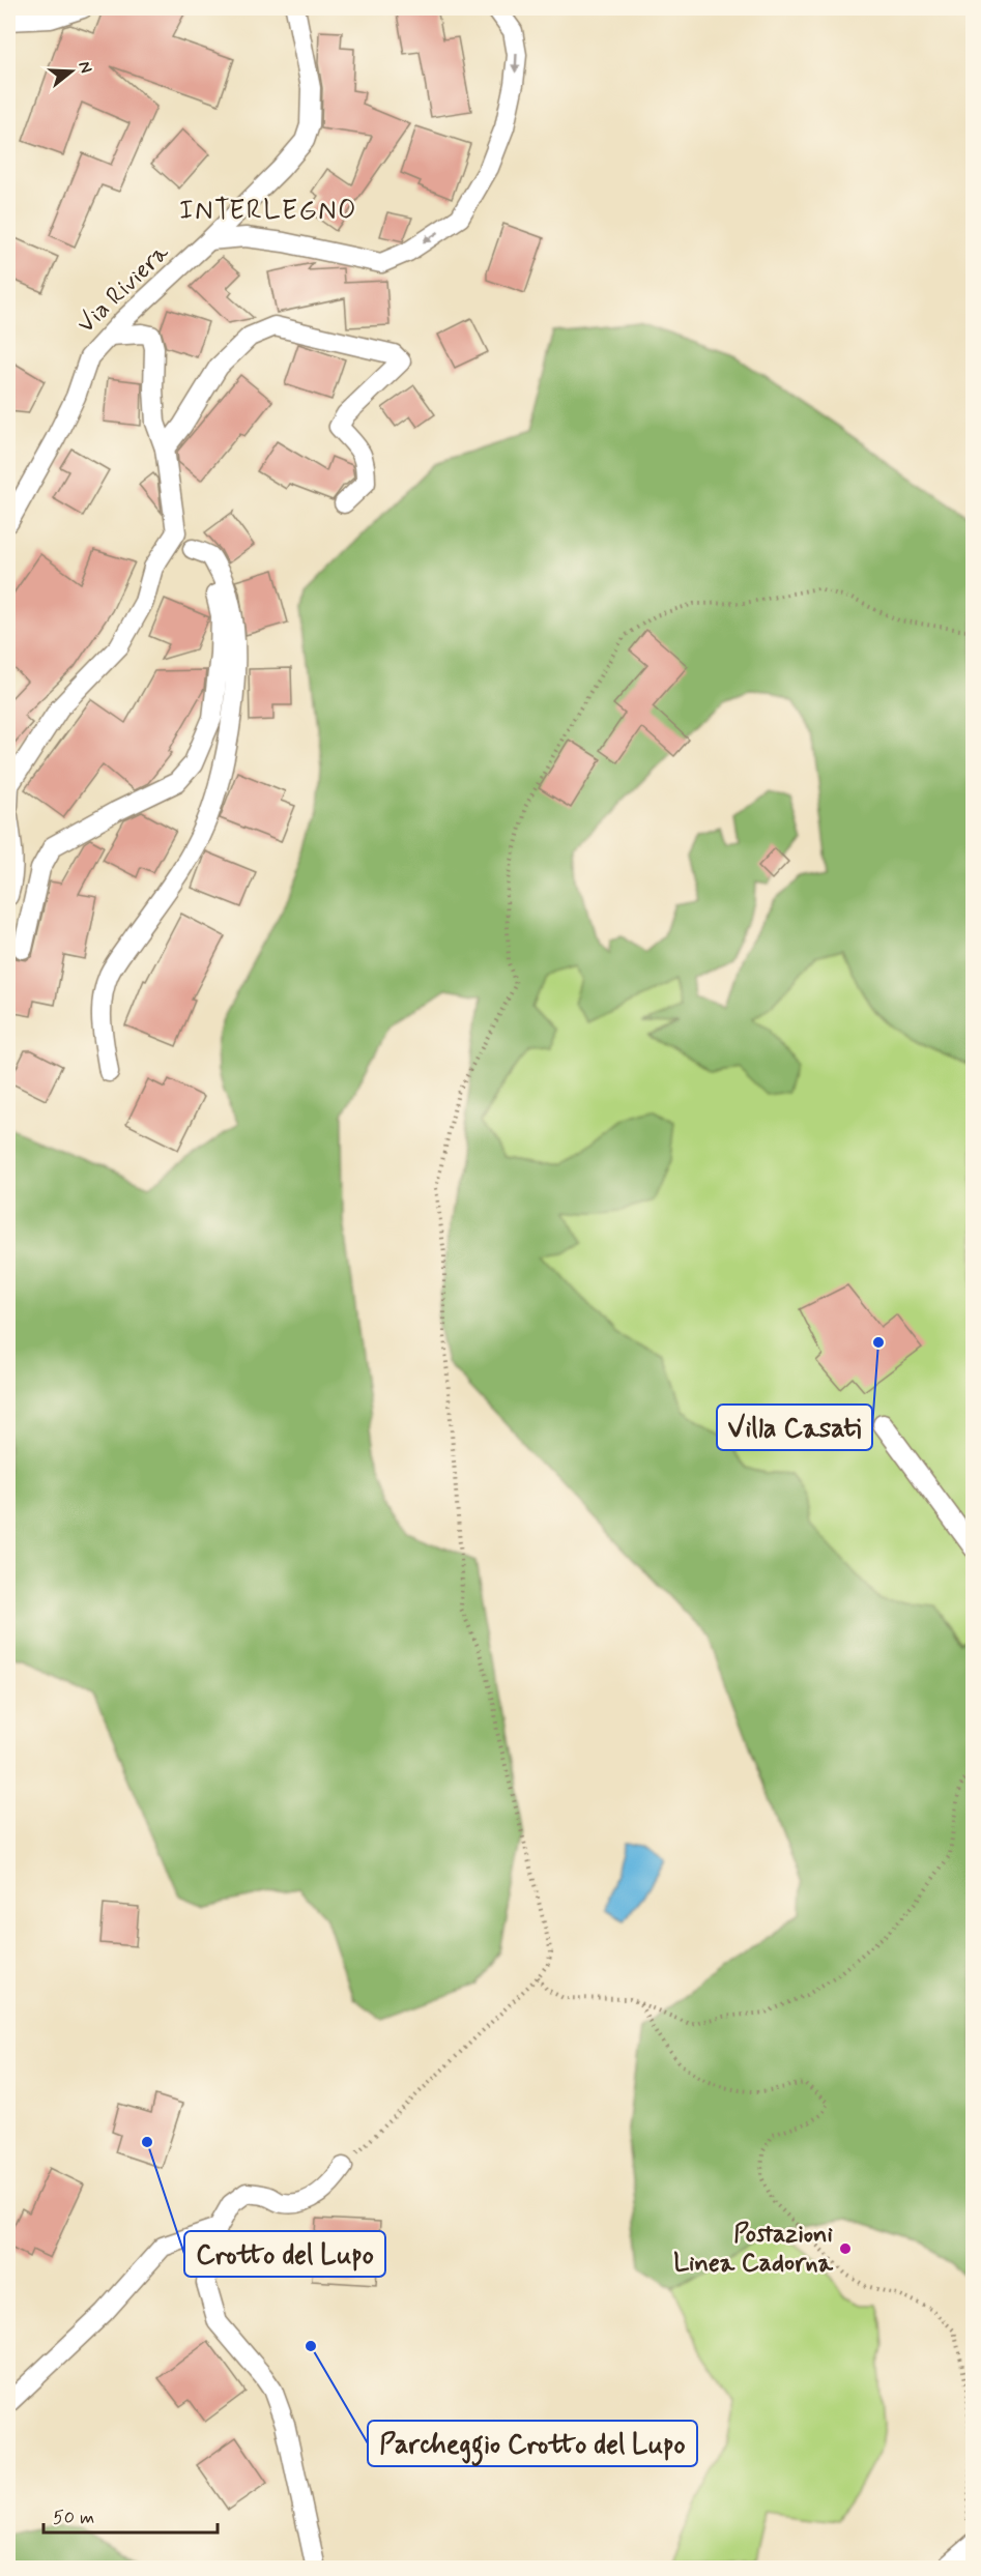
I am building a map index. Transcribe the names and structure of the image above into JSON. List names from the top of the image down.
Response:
{
  "streets": {
    "street": ["Via Riviera"]
  },
  "districts": ["INTERLEGNO"],
  "places": [
    "Villa Casati",
    "Crotto del Lupo",
    "Postazioni Linea Cadorna",
    "Parcheggio Crotto del Lupo"
  ],
  "scale_bar": "50 m",
  "north": "right"
}
